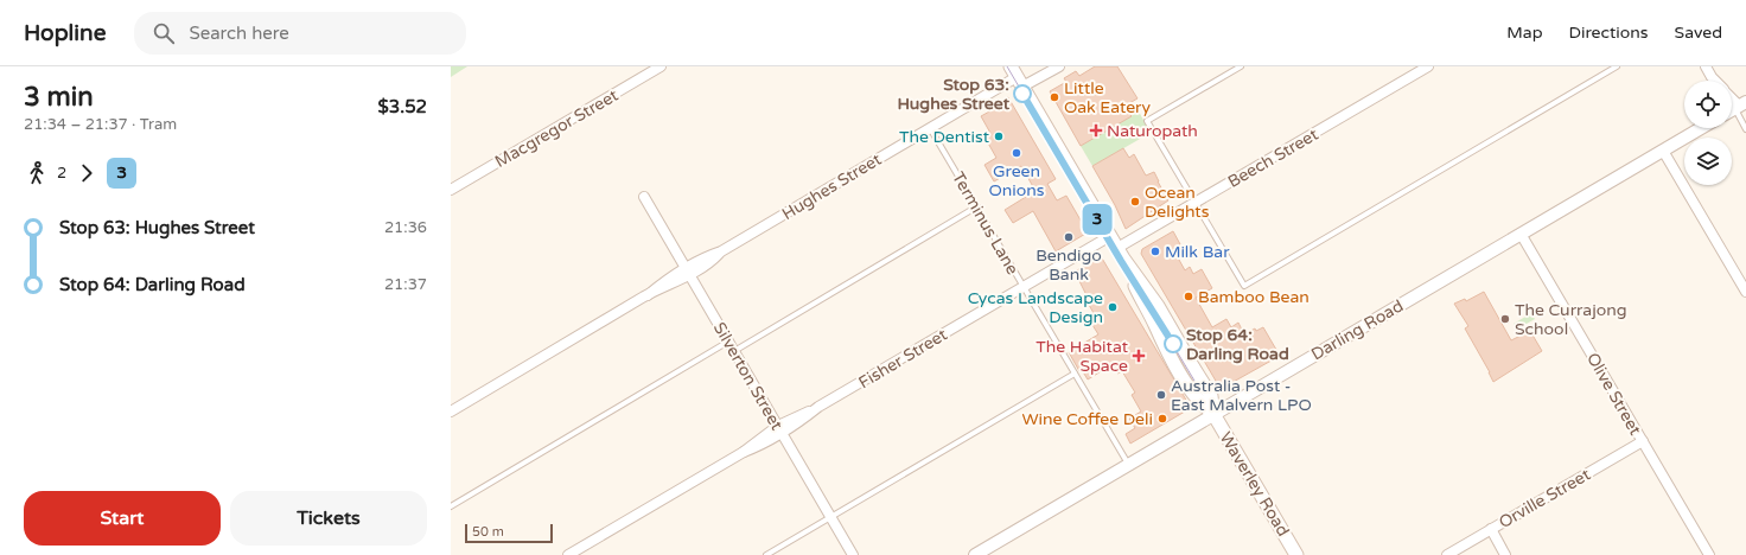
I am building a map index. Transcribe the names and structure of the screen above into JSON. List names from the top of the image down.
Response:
{
  "streets": {
    "main road": ["Waverley Road"],
    "street": [
      "Macgregor Street",
      "Beech Street",
      "Hughes Street",
      "Darling Road",
      "Fisher Street",
      "Silverton Street",
      "Olive Street",
      "Orville Street"
    ],
    "lane": ["Terminus Lane"]
  },
  "crossings": [
    ["Beech Street", "Waverley Road"],
    ["Hughes Street", "Terminus Lane"],
    ["Hughes Street", "Silverton Street"],
    ["Hughes Street", "Waverley Road"],
    ["Terminus Lane", "Darling Road"],
    ["Terminus Lane", "Fisher Street"],
    ["Darling Road", "Olive Street"],
    ["Darling Road", "Waverley Road"],
    ["Fisher Street", "Silverton Street"],
    ["Fisher Street", "Waverley Road"],
    ["Olive Street", "Orville Street"]
  ],
  "places": {
    "other": [
      "Stop 63: Hughes Street",
      "Little Oak Eatery",
      "The Dentist",
      "Green Onions",
      "Ocean Delights",
      "Bendigo Bank",
      "Milk Bar",
      "Bamboo Bean",
      "Cycas Landscape Design",
      "The Currajong School",
      "Stop 64: Darling Road",
      "Australia Post - East Malvern LPO",
      "Wine Coffee Deli"
    ],
    "health": ["Naturopath", "The Habitat Space"]
  },
  "lines": ["tram line 3"],
  "scale_bar": "50 m",
  "page": {
    "header": "Hopline",
    "search": "Search here",
    "nav": ["Map", "Directions", "Saved"],
    "heading": ["3 min", "21:34 – 21:37 · Tram", "$3.52"],
    "on_map": "3",
    "legs": ["2", "3"],
    "list": [
      {
        "name": "Stop 63: Hughes Street",
        "value": "21:36"
      },
      {
        "name": "Stop 64: Darling Road",
        "value": "21:37"
      }
    ],
    "buttons": ["Start", "Tickets"],
    "scale": "50 m"
  }
}
